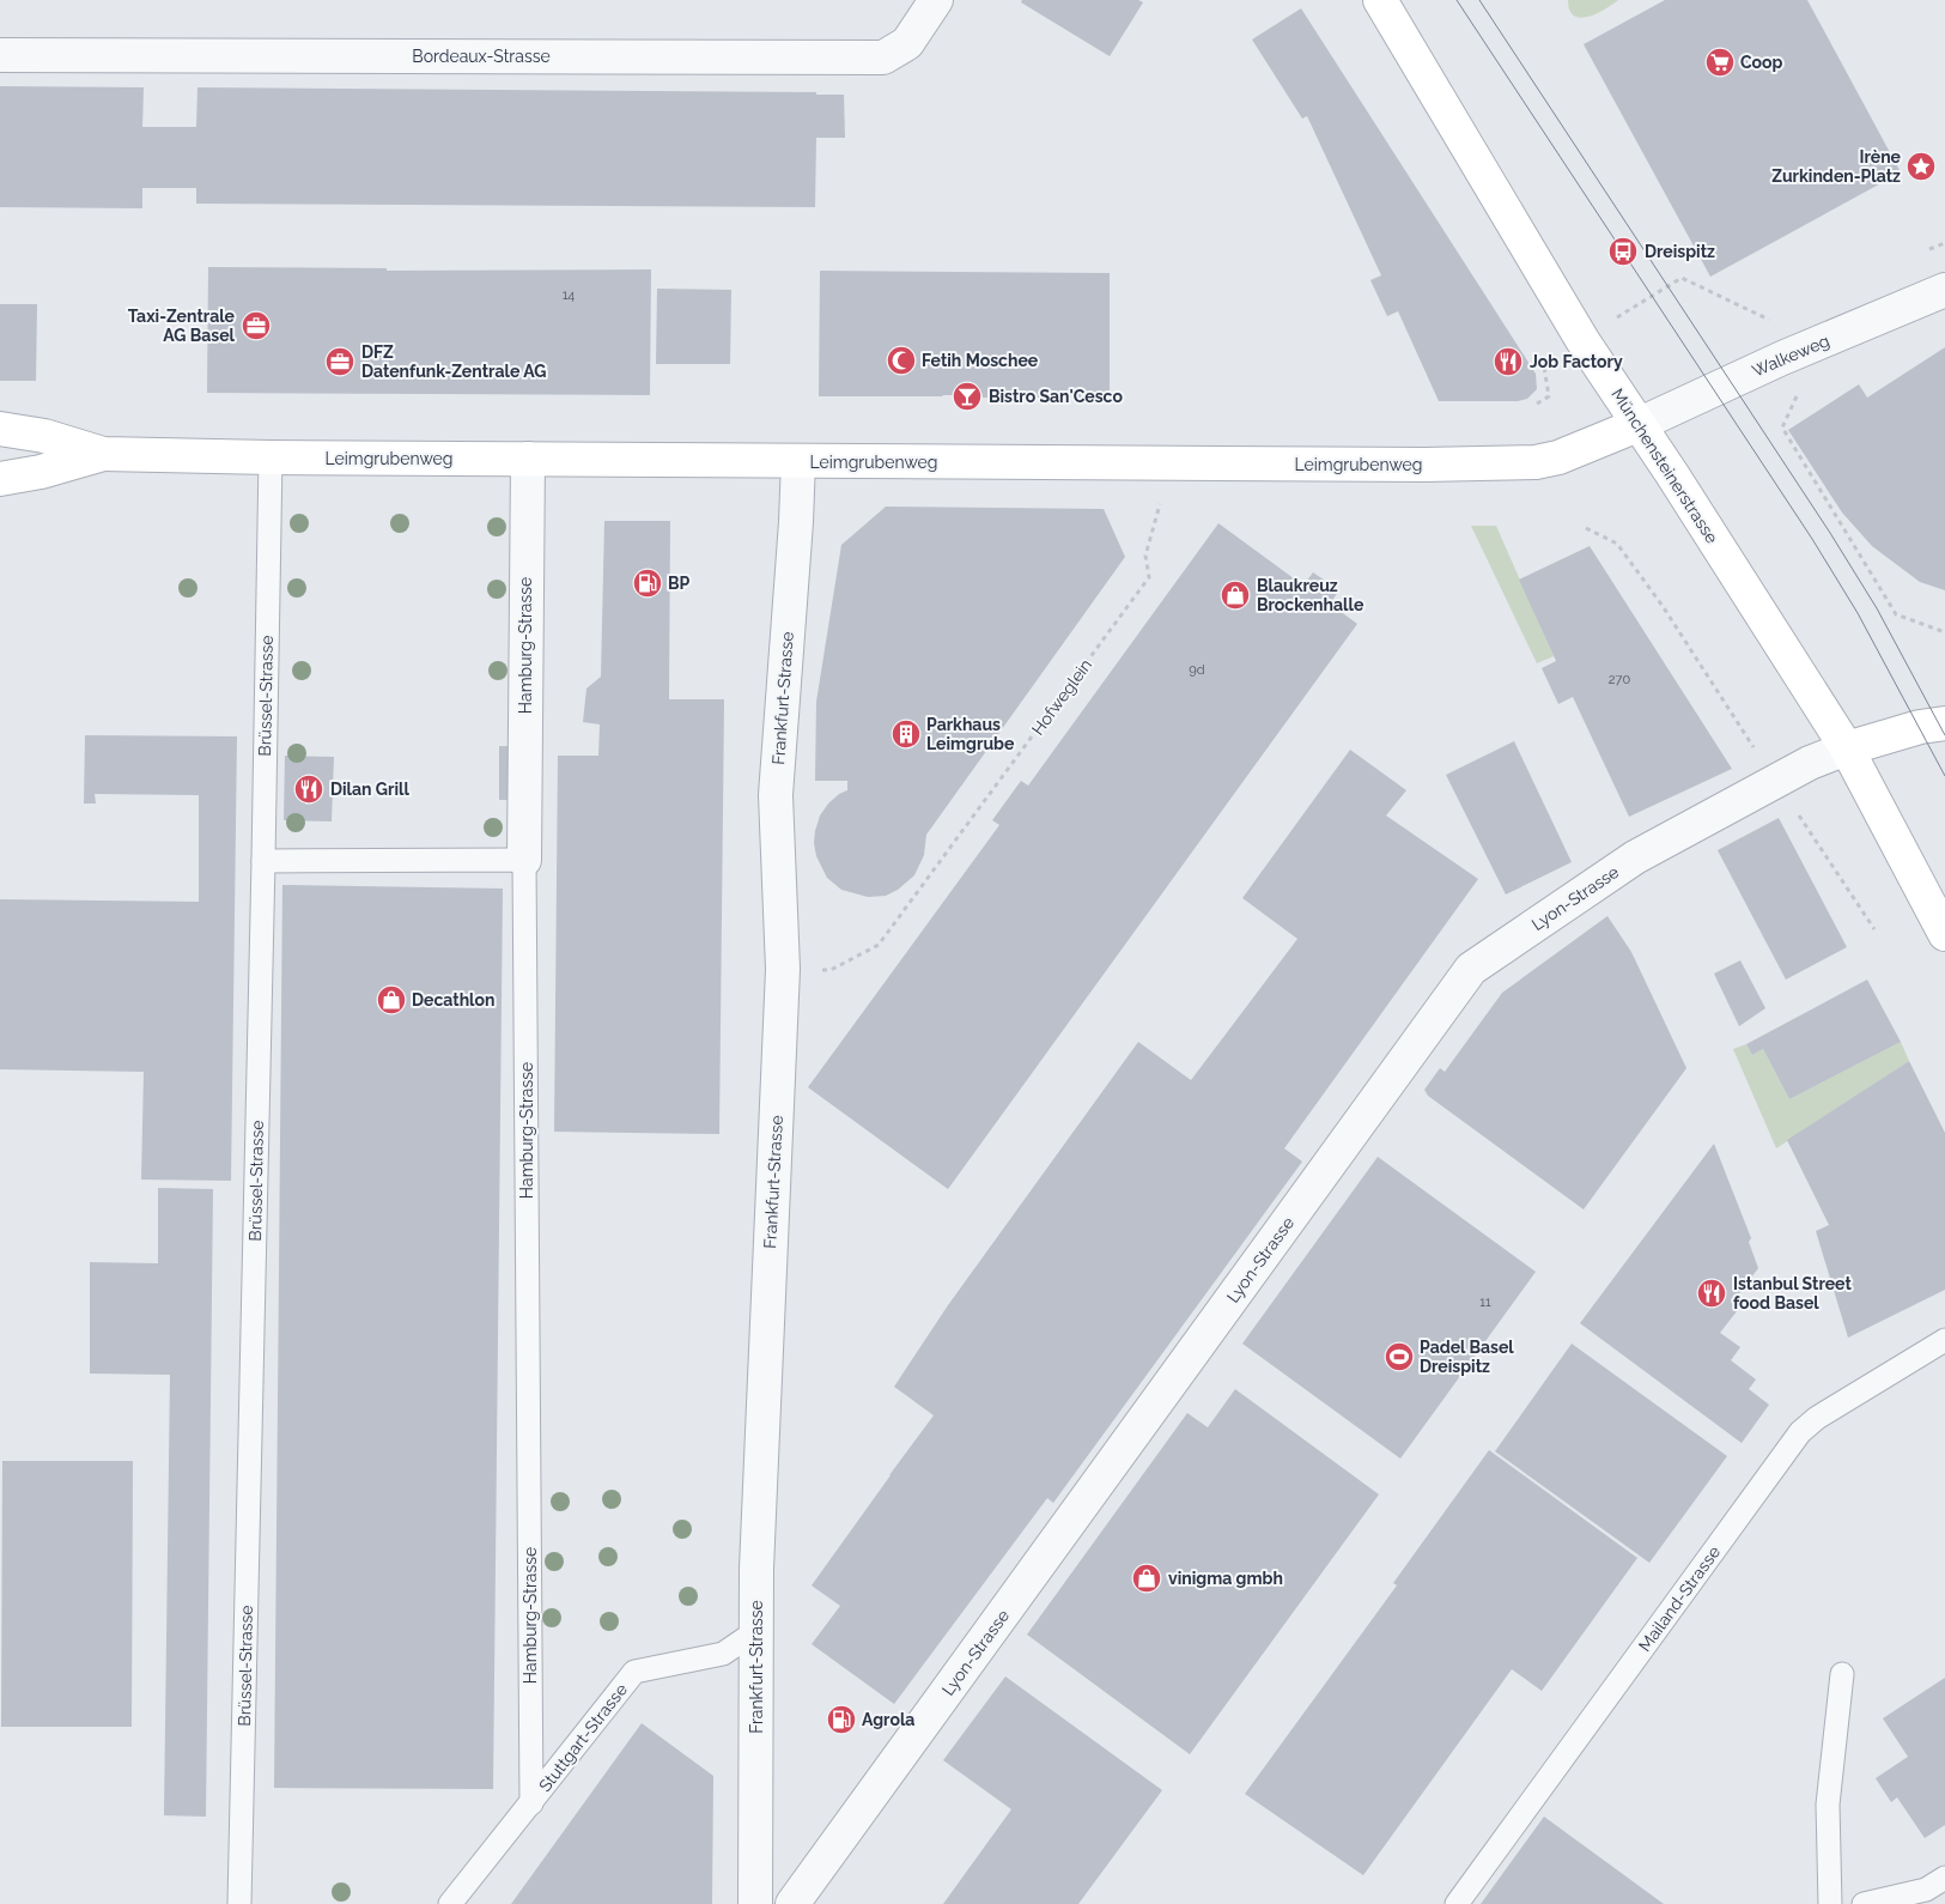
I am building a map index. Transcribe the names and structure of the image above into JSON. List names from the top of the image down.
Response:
{
  "streets": {
    "main road": ["Leimgrubenweg", "Münchensteinerstrasse"],
    "street": [
      "Bordeaux-Strasse",
      "Walkeweg",
      "Hamburg-Strasse",
      "Frankfurt-Strasse",
      "Lyon-Strasse"
    ],
    "lane": ["Brüssel-Strasse", "Mailand-Strasse", "Stuttgart-Strasse"],
    "path": ["Hofweglein"]
  },
  "crossings": [
    ["Walkeweg", "Leimgrubenweg"],
    ["Walkeweg", "Münchensteinerstrasse"],
    ["Leimgrubenweg", "Münchensteinerstrasse"],
    ["Leimgrubenweg", "Hamburg-Strasse"],
    ["Leimgrubenweg", "Brüssel-Strasse"],
    ["Leimgrubenweg", "Hofweglein"],
    ["Leimgrubenweg", "Frankfurt-Strasse"],
    ["Münchensteinerstrasse", "Lyon-Strasse"],
    ["Hamburg-Strasse", "Stuttgart-Strasse"],
    ["Hofweglein", "Frankfurt-Strasse"],
    ["Frankfurt-Strasse", "Stuttgart-Strasse"]
  ],
  "places": {
    "supermarket": ["Coop"],
    "place": ["Irène Zurkinden-Platz"],
    "bus stop": ["Dreispitz"],
    "office": ["Taxi-Zentrale AG Basel", "DFZ Datenfunk-Zentrale AG"],
    "mosque": ["Fetih Moschee"],
    "restaurant": ["Job Factory", "Dilan Grill", "Istanbul Street food Basel"],
    "bar": ["Bistro San'Cesco"],
    "fuel station": ["BP", "Agrola"],
    "shop": ["Blaukreuz Brockenhalle", "Decathlon", "vinigma gmbh"],
    "building": ["Parkhaus Leimgrube"],
    "sports": ["Padel Basel Dreispitz"]
  },
  "house_numbers": [
    "14",
    "9d",
    "270",
    "11"
  ]
}
